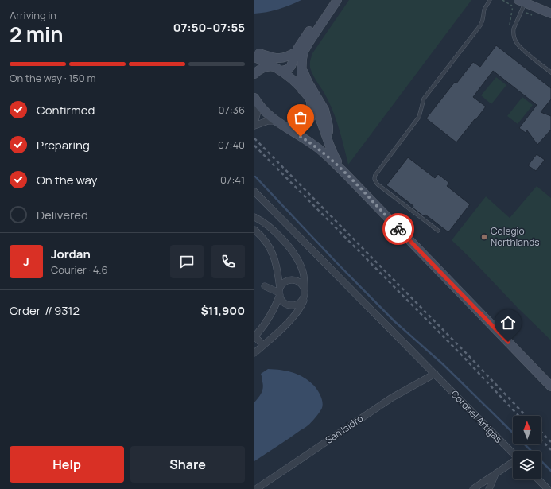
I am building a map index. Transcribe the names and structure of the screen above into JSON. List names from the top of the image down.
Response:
{
  "streets": {
    "street": ["Coronel Artigas", "San Isidro"]
  },
  "crossings": [
    ["Coronel Artigas", "San Isidro"]
  ],
  "places": ["Colegio Northlands"],
  "north": "top",
  "page": {
    "heading": ["2 min", "Arriving in", "07:50–07:55"],
    "panel": [
      "Jordan",
      "Courier · 4.6",
      "Order #9312",
      "$11,900"
    ],
    "bar": "On the way · 150 m",
    "list": [
      ["Confirmed", "07:36"],
      ["Preparing", "07:40"],
      ["On the way", "07:41"],
      "Delivered"
    ],
    "round": "J",
    "buttons": ["Help", "Share"]
  }
}
